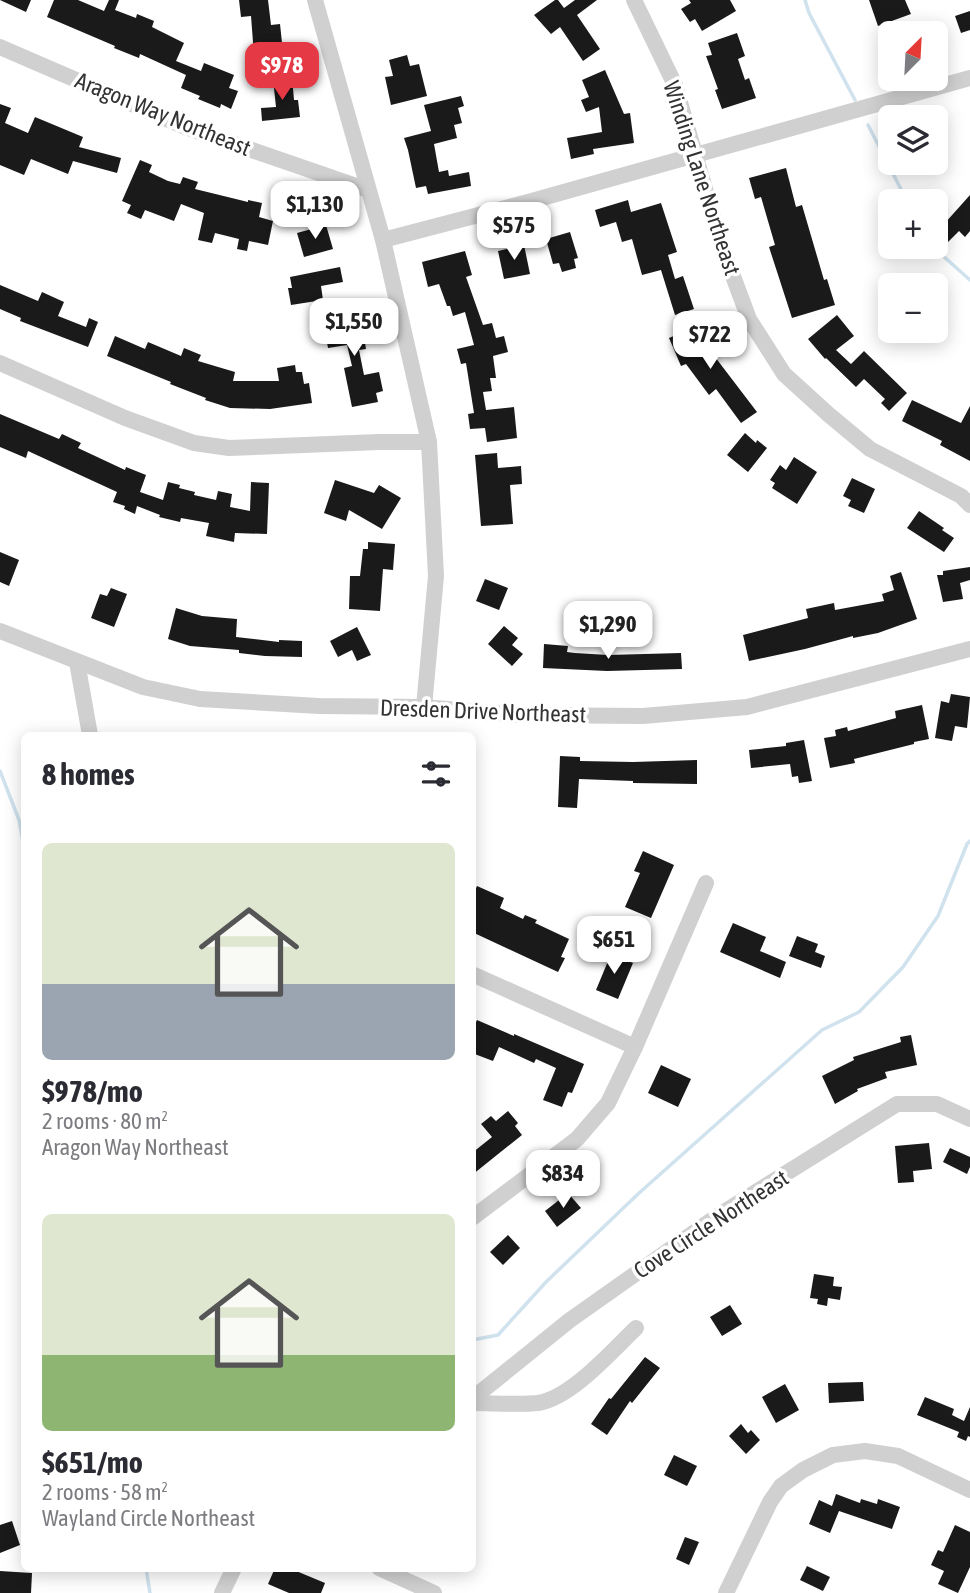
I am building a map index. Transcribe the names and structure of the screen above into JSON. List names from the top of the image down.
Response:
{
  "streets": {
    "street": [
      "Aragon Way Northeast",
      "Winding Lane Northeast",
      "Dresden Drive Northeast",
      "Cove Circle Northeast"
    ]
  },
  "north": "top right",
  "page": {
    "map_buttons": ["+", "−"],
    "price": [
      "$978",
      "$1,130",
      "$575",
      "$1,550",
      "$722",
      "$1,290",
      "$651",
      "$834"
    ],
    "heading": "8 homes",
    "list": [
      {
        "name": "$978/mo",
        "note": "2 rooms · 80 m² · Aragon Way Northeast"
      },
      {
        "name": "$651/mo",
        "note": "2 rooms · 58 m² · Wayland Circle Northeast"
      }
    ]
  }
}
